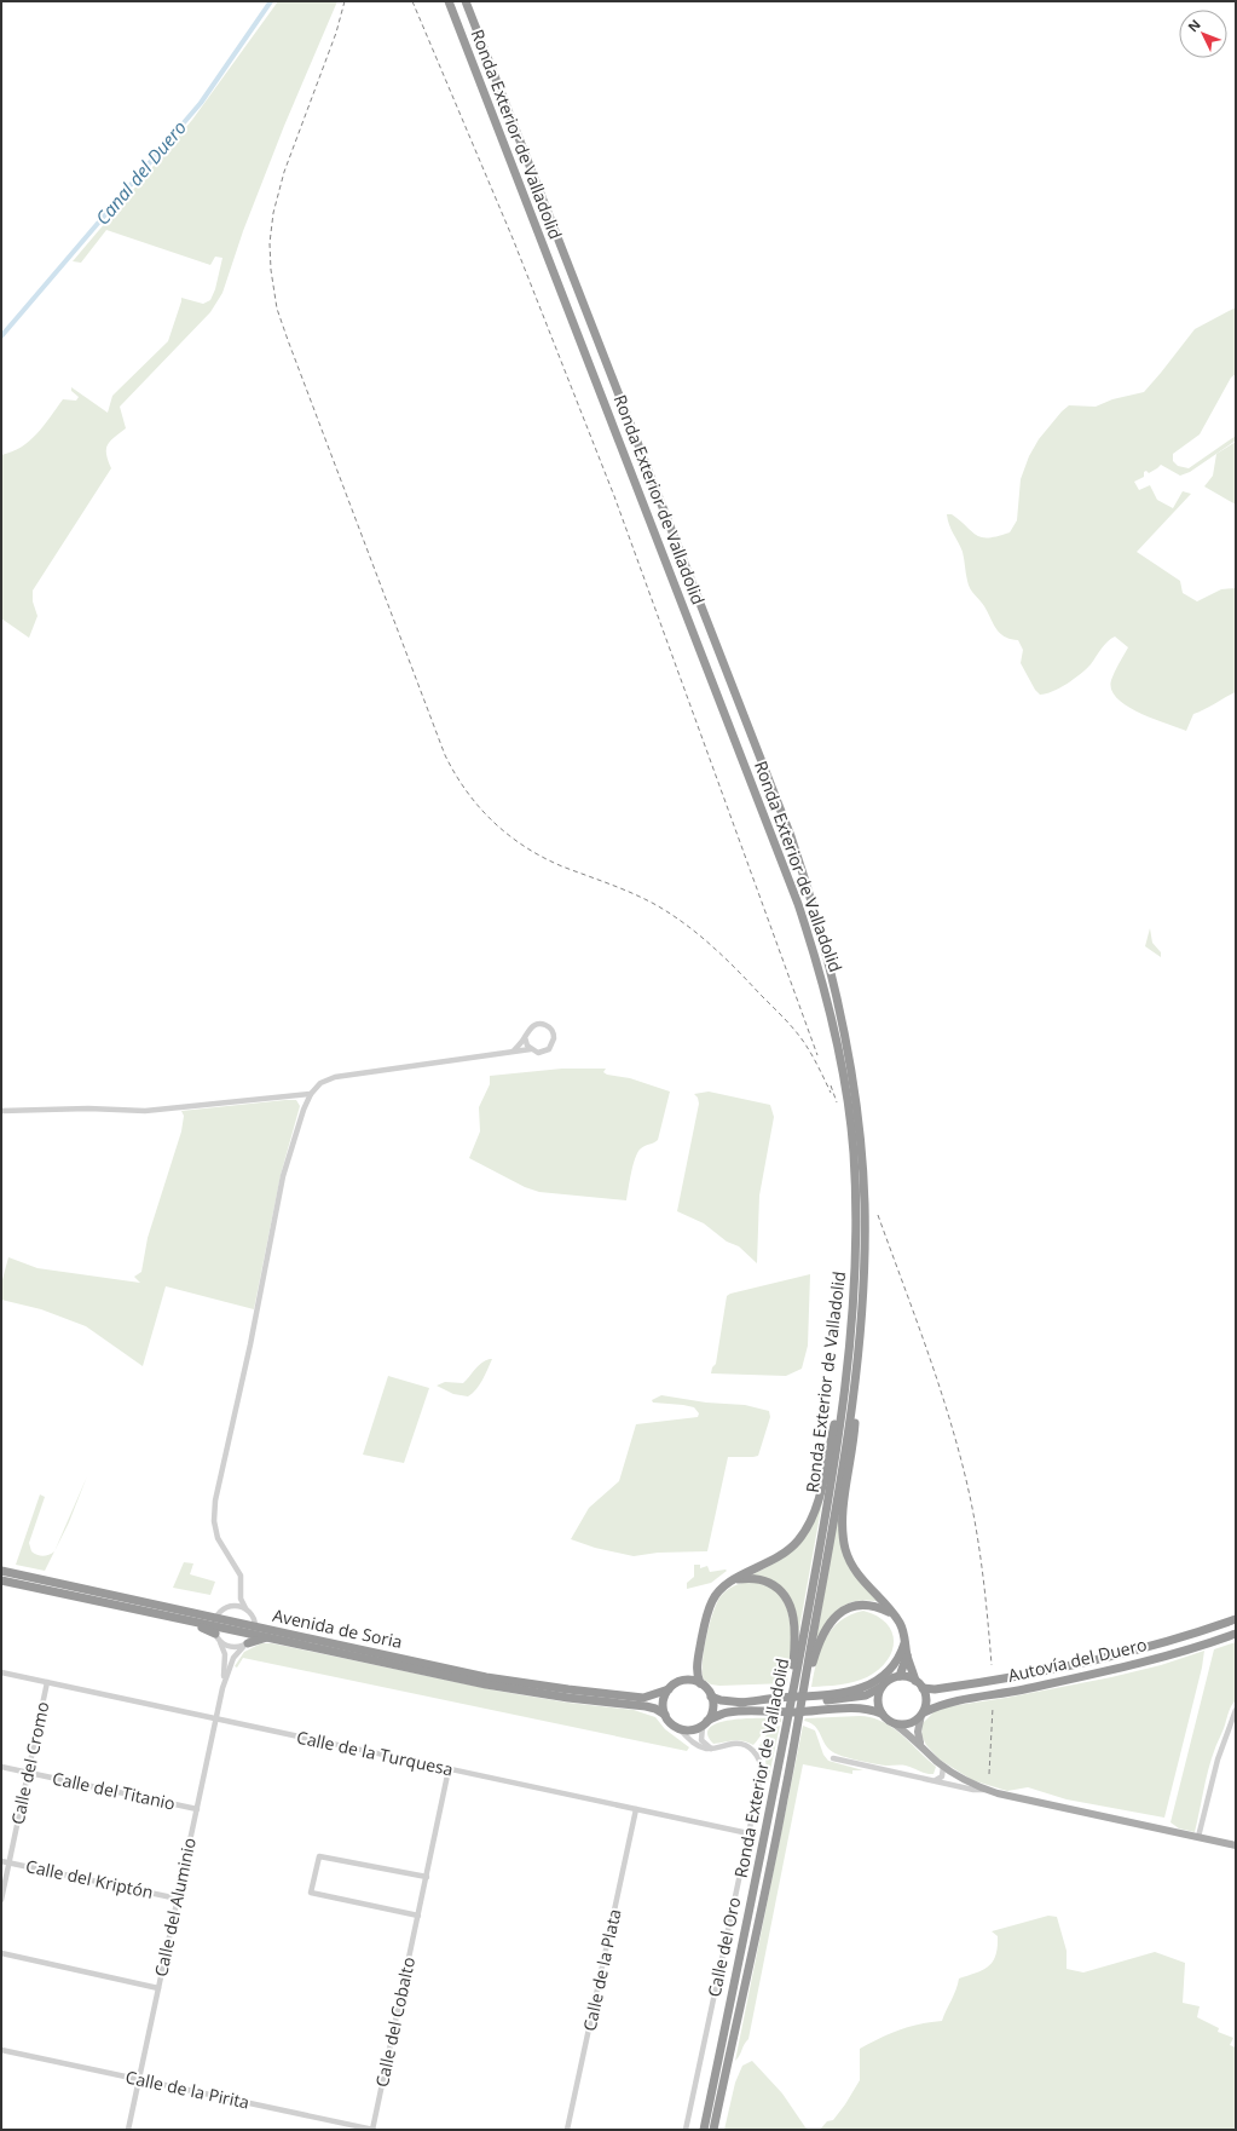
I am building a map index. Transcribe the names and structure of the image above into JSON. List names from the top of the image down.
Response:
{
  "streets": {
    "highway": ["Ronda Exterior de Valladolid", "Avenida de Soria", "Autovía del Duero"],
    "street": [
      "Calle de la Turquesa",
      "Calle del Cromo",
      "Calle del Titanio",
      "Calle del Kriptón",
      "Calle del Aluminio",
      "Calle del Oro",
      "Calle de la Plata",
      "Calle del Cobalto",
      "Calle de la Pirita"
    ]
  },
  "crossings": [
    ["Avenida de Soria", "Calle del Aluminio"],
    ["Calle de la Turquesa", "Calle del Cromo"],
    ["Calle de la Turquesa", "Calle del Aluminio"],
    ["Calle de la Turquesa", "Calle del Oro"],
    ["Calle de la Turquesa", "Calle de la Plata"],
    ["Calle de la Turquesa", "Calle del Cobalto"],
    ["Calle del Cromo", "Calle del Titanio"],
    ["Calle del Cromo", "Calle del Kriptón"],
    ["Calle del Titanio", "Calle del Aluminio"],
    ["Calle del Kriptón", "Calle del Aluminio"],
    ["Calle del Aluminio", "Calle de la Pirita"],
    ["Calle del Cobalto", "Calle de la Pirita"]
  ],
  "water": ["Canal del Duero"],
  "north": "top left"
}
